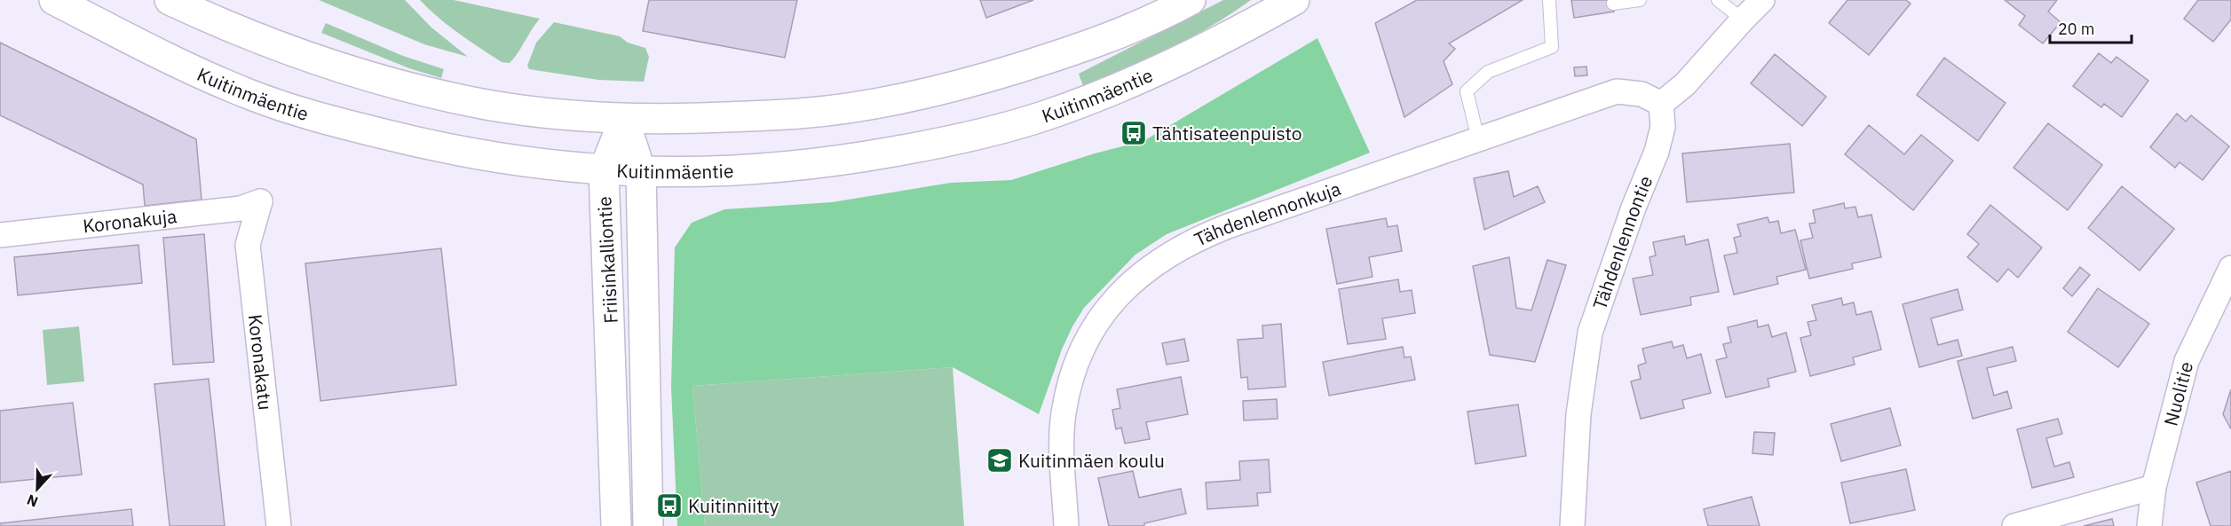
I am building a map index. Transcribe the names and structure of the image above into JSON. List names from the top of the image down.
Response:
{
  "streets": {
    "main road": ["Kuitinmäentie", "Friisinkalliontie"],
    "street": [
      "Tähdenlennonkuja",
      "Koronakuja",
      "Tähdenlennontie",
      "Koronakatu",
      "Nuolitie"
    ]
  },
  "crossings": [
    ["Kuitinmäentie", "Friisinkalliontie"],
    ["Tähdenlennonkuja", "Tähdenlennontie"],
    ["Koronakuja", "Koronakatu"]
  ],
  "places": {
    "bus stop": ["Tähtisateenpuisto", "Kuitinniitty"],
    "school or university": ["Kuitinmäen koulu"]
  },
  "scale_bar": "20 m",
  "north": "bottom"
}
